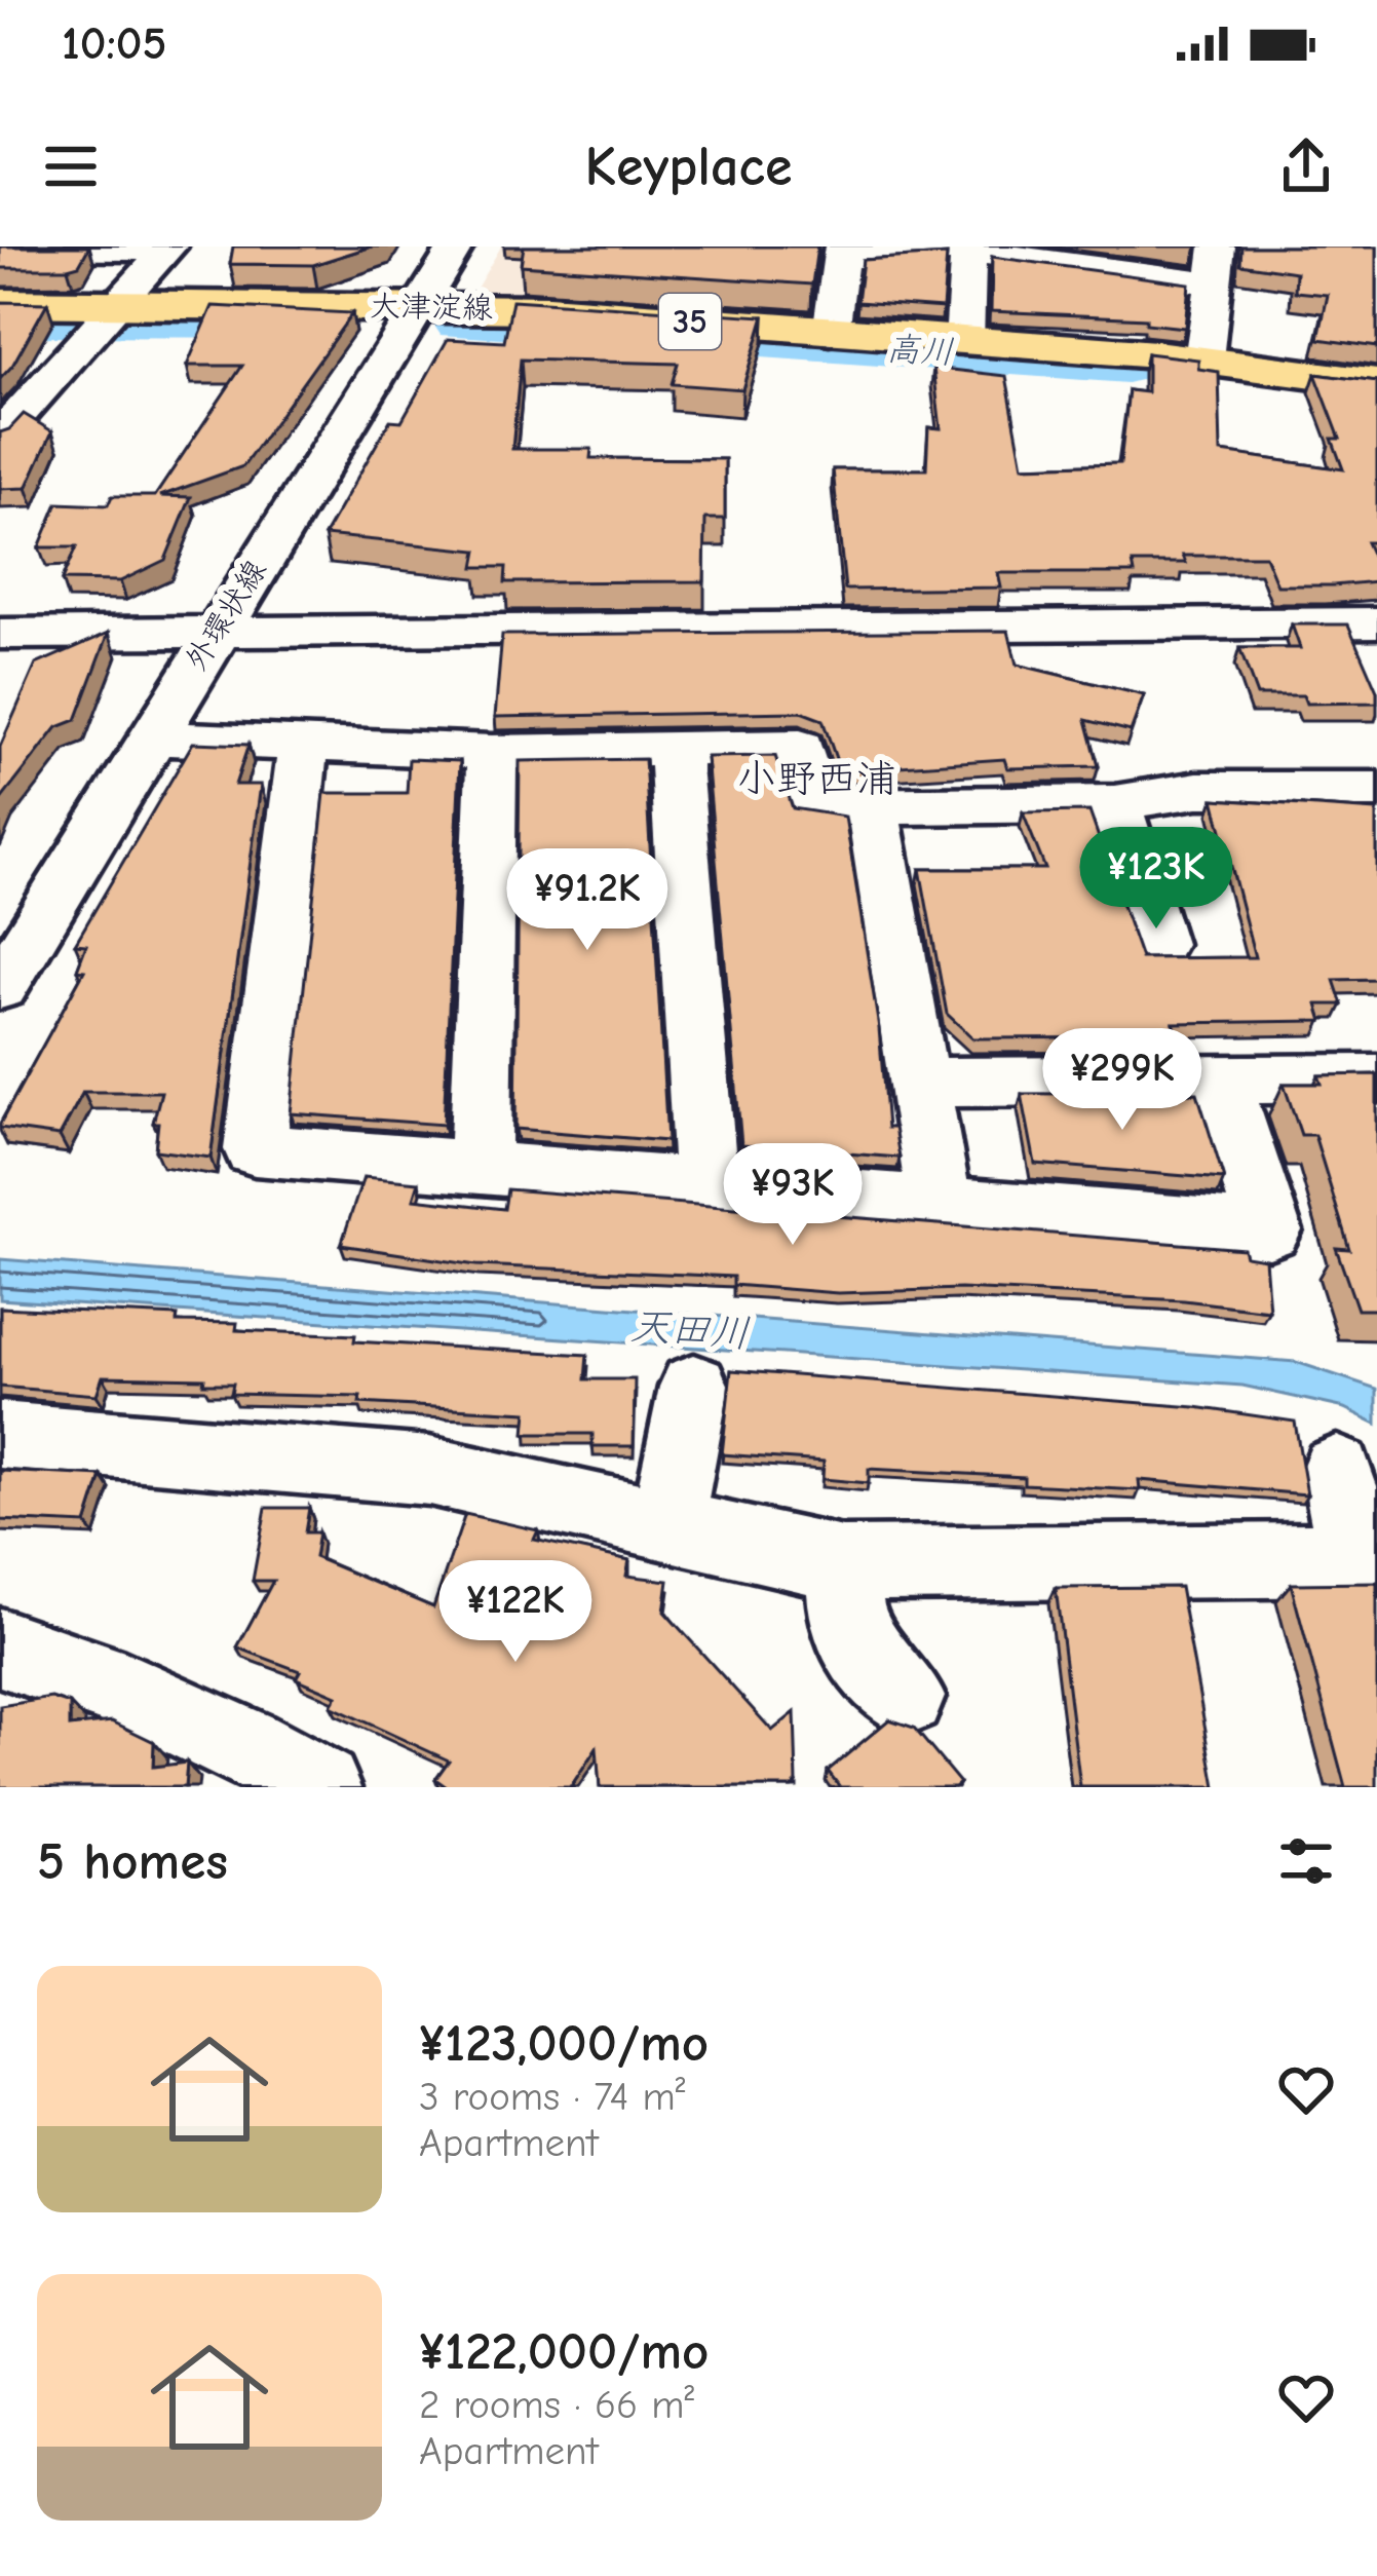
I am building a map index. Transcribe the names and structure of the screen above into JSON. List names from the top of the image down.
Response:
{
  "streets": {
    "main road": ["大津淀線", "35"],
    "street": ["外環状線"]
  },
  "crossings": [
    ["大津淀線", "外環状線"]
  ],
  "districts": ["小野西浦"],
  "water": ["高川", "天田川"],
  "page": {
    "status": "10:05",
    "header": "Keyplace",
    "price": [
      "¥123K",
      "¥91.2K",
      "¥299K",
      "¥93K",
      "¥122K"
    ],
    "heading": "5 homes",
    "list": [
      {
        "name": "¥123,000/mo",
        "note": "3 rooms · 74 m² · Apartment"
      },
      {
        "name": "¥122,000/mo",
        "note": "2 rooms · 66 m² · Apartment"
      }
    ]
  }
}
